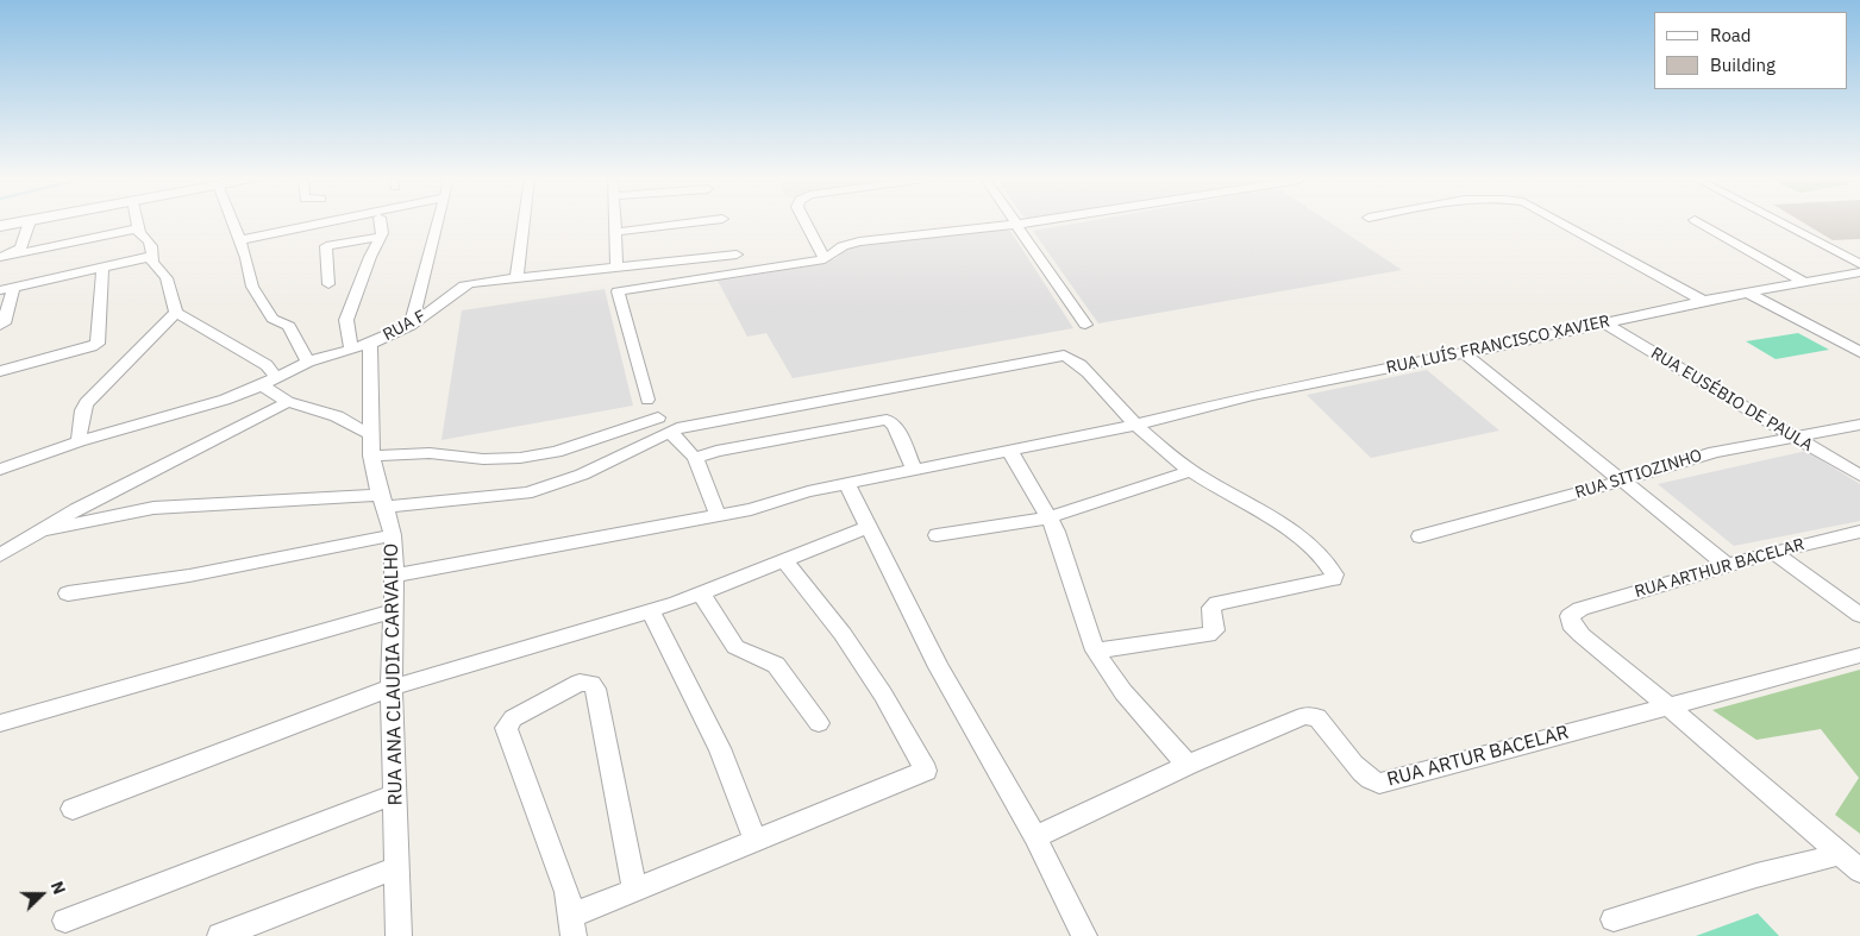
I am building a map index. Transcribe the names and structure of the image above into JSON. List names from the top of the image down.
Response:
{
  "streets": {
    "street": [
      "RUA F",
      "RUA LUÍS FRANCISCO XAVIER",
      "RUA EUSÉBIO DE PAULA",
      "RUA SITIOZINHO",
      "RUA ARTHUR BACELAR",
      "RUA ANA CLAUDIA CARVALHO",
      "RUA ARTUR BACELAR"
    ]
  },
  "crossings": [
    ["RUA F", "RUA ANA CLAUDIA CARVALHO"],
    ["RUA LUÍS FRANCISCO XAVIER", "RUA EUSÉBIO DE PAULA"],
    ["RUA LUÍS FRANCISCO XAVIER", "RUA ANA CLAUDIA CARVALHO"],
    ["RUA EUSÉBIO DE PAULA", "RUA SITIOZINHO"],
    ["RUA ARTHUR BACELAR", "RUA ARTUR BACELAR"]
  ],
  "legend": ["Road", "Building"],
  "north": "right"
}
